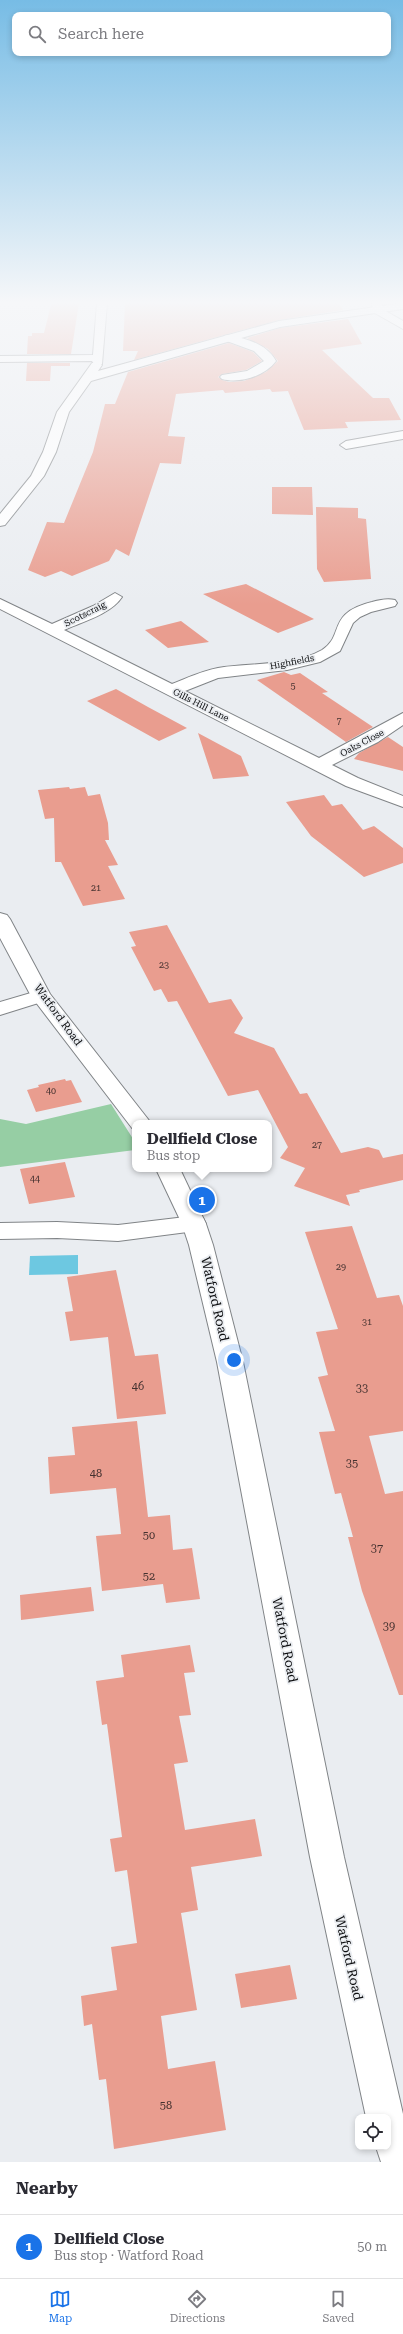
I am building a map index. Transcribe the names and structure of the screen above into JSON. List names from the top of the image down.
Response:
{
  "streets": {
    "main road": [
      "Scotscraig",
      "Highfields",
      "Gills Hill Lane",
      "Oaks Close",
      "Watford Road"
    ]
  },
  "crossings": [
    ["Scotscraig", "Gills Hill Lane"],
    ["Highfields", "Gills Hill Lane"],
    ["Gills Hill Lane", "Oaks Close"]
  ],
  "house_numbers": [
    "5",
    "7",
    "21",
    "23",
    "40",
    "27",
    "44",
    "29",
    "31",
    "46",
    "33",
    "35",
    "48",
    "50",
    "37",
    "52",
    "39",
    "58"
  ],
  "page": {
    "search": "Search here",
    "popup": ["Dellfield Close", "Bus stop"],
    "pins": "1",
    "heading": "Nearby",
    "list": [
      {
        "mark": "1",
        "name": "Dellfield Close",
        "note": "Bus stop · Watford Road",
        "value": "50 m"
      }
    ],
    "nav": ["Map", "Directions", "Saved"]
  }
}
